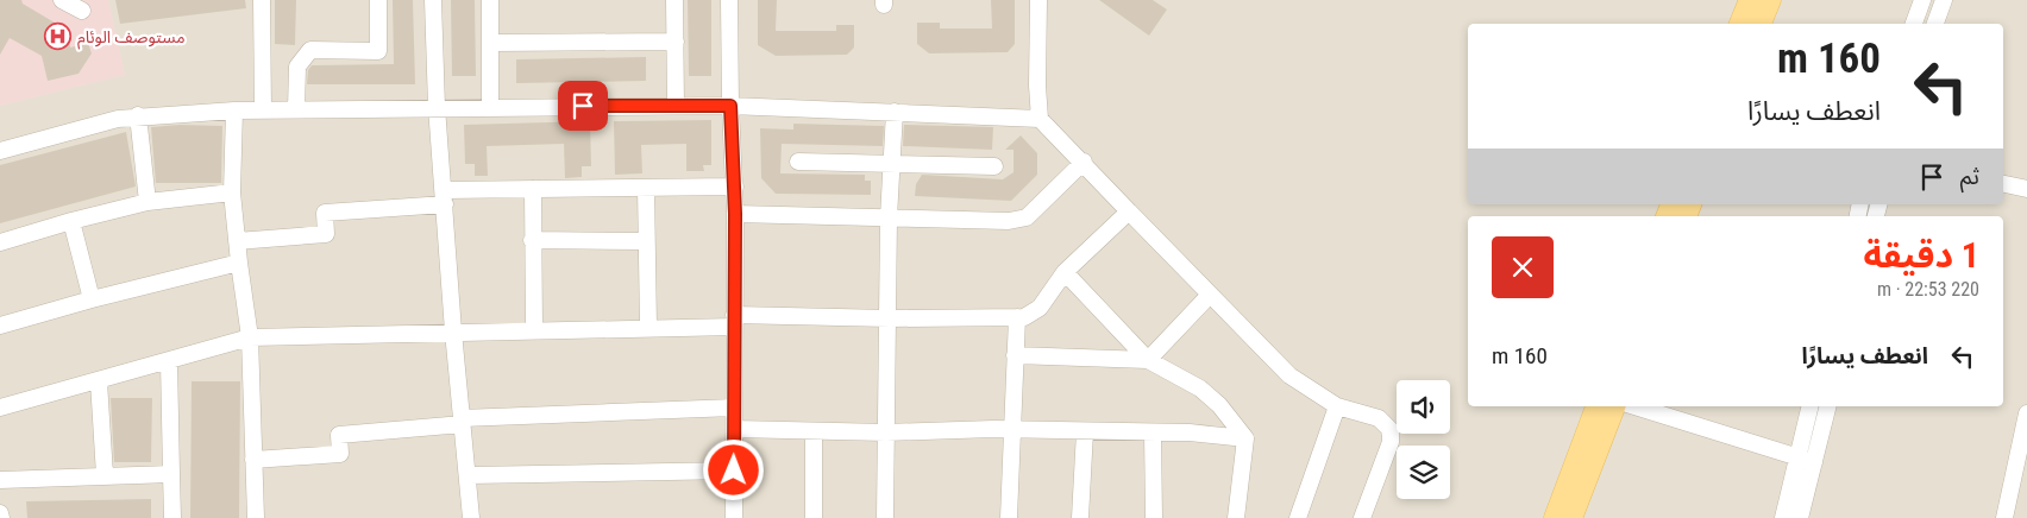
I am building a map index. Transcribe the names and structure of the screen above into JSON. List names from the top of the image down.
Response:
{
  "places": {
    "hospital": ["مستوصف الوئام"]
  },
  "page": {
    "turn": ["160 m", "انعطف يسارًا"],
    "then": "ثم",
    "heading": ["1 دقيقة", "220 m · 22:53"],
    "list": [
      {
        "name": "انعطف يسارًا",
        "value": "160 m"
      }
    ]
  }
}
